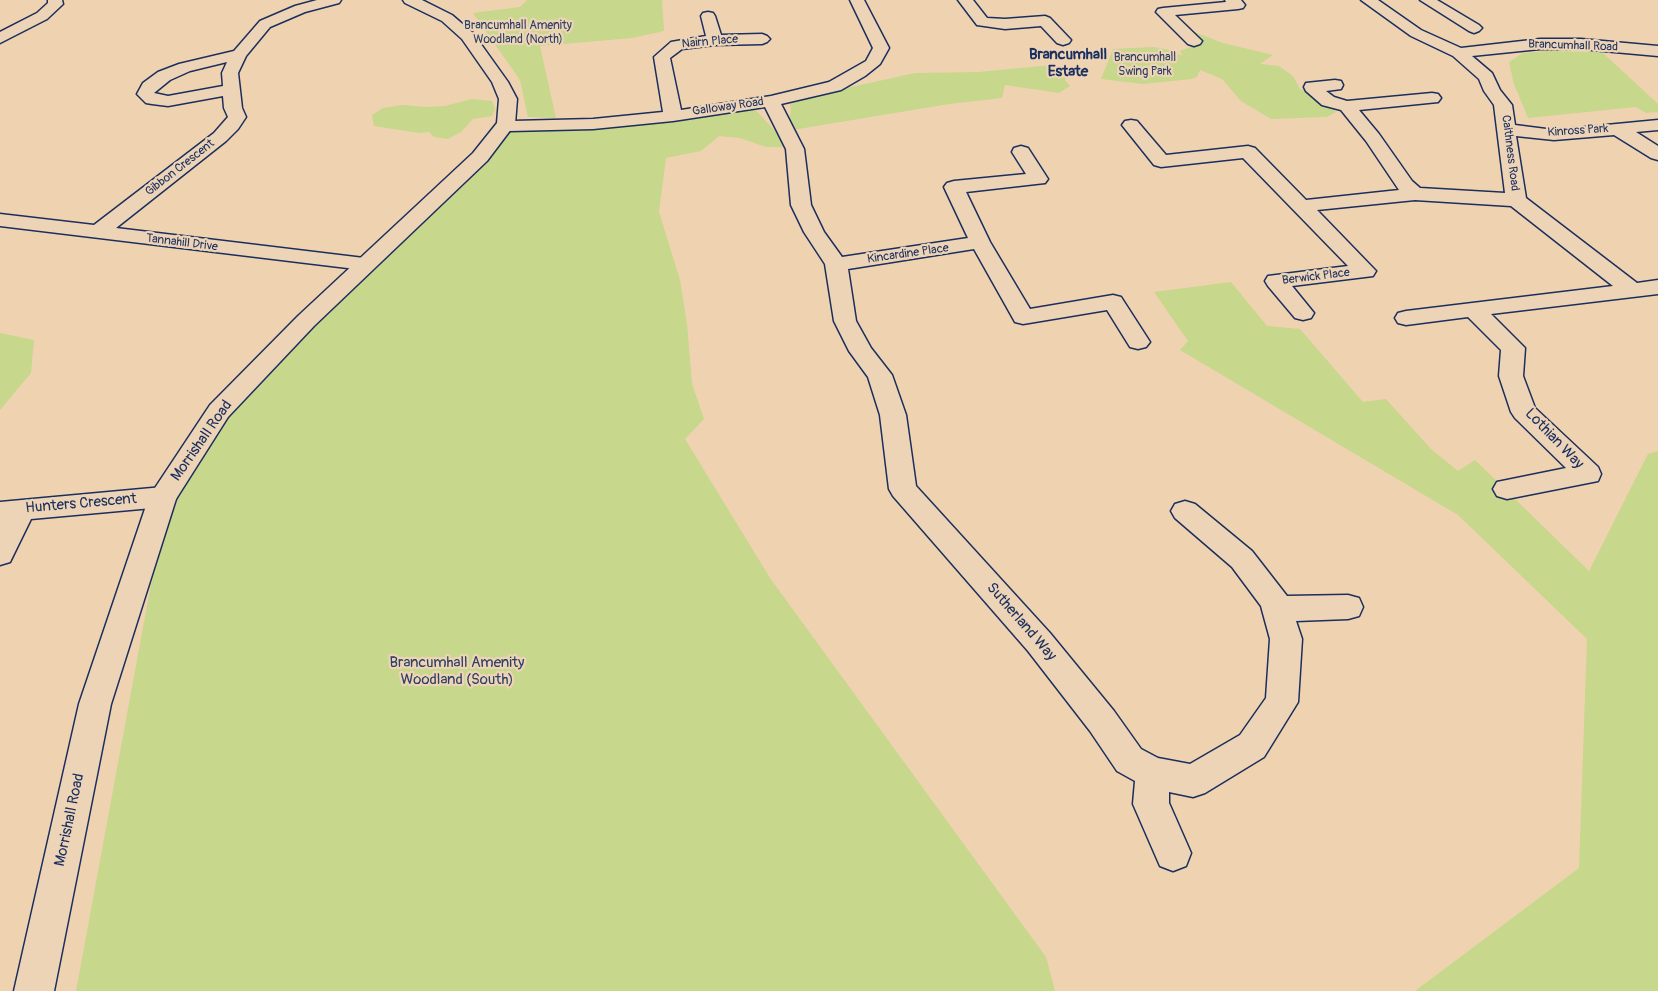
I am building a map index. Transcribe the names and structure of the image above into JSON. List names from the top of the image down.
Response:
{
  "streets": {
    "street": [
      "Nairn Place",
      "Brancumhall Road",
      "Galloway Road",
      "Kinross Park",
      "Caithness Road",
      "Gibbon Crescent",
      "Tannahill Drive",
      "Kincardine Place",
      "Berwick Place",
      "Lothian Way",
      "Morrishall Road",
      "Hunters Crescent",
      "Sutherland Way"
    ]
  },
  "crossings": [
    ["Nairn Place", "Galloway Road"],
    ["Brancumhall Road", "Caithness Road"],
    ["Galloway Road", "Morrishall Road"],
    ["Galloway Road", "Sutherland Way"],
    ["Kinross Park", "Caithness Road"],
    ["Gibbon Crescent", "Tannahill Drive"],
    ["Tannahill Drive", "Morrishall Road"],
    ["Kincardine Place", "Sutherland Way"],
    ["Morrishall Road", "Hunters Crescent"]
  ],
  "districts": ["Brancumhall Estate"],
  "parks": ["Brancumhall Amenity Woodland (North)", "Brancumhall Swing Park", "Brancumhall Amenity Woodland (South)"]
}
